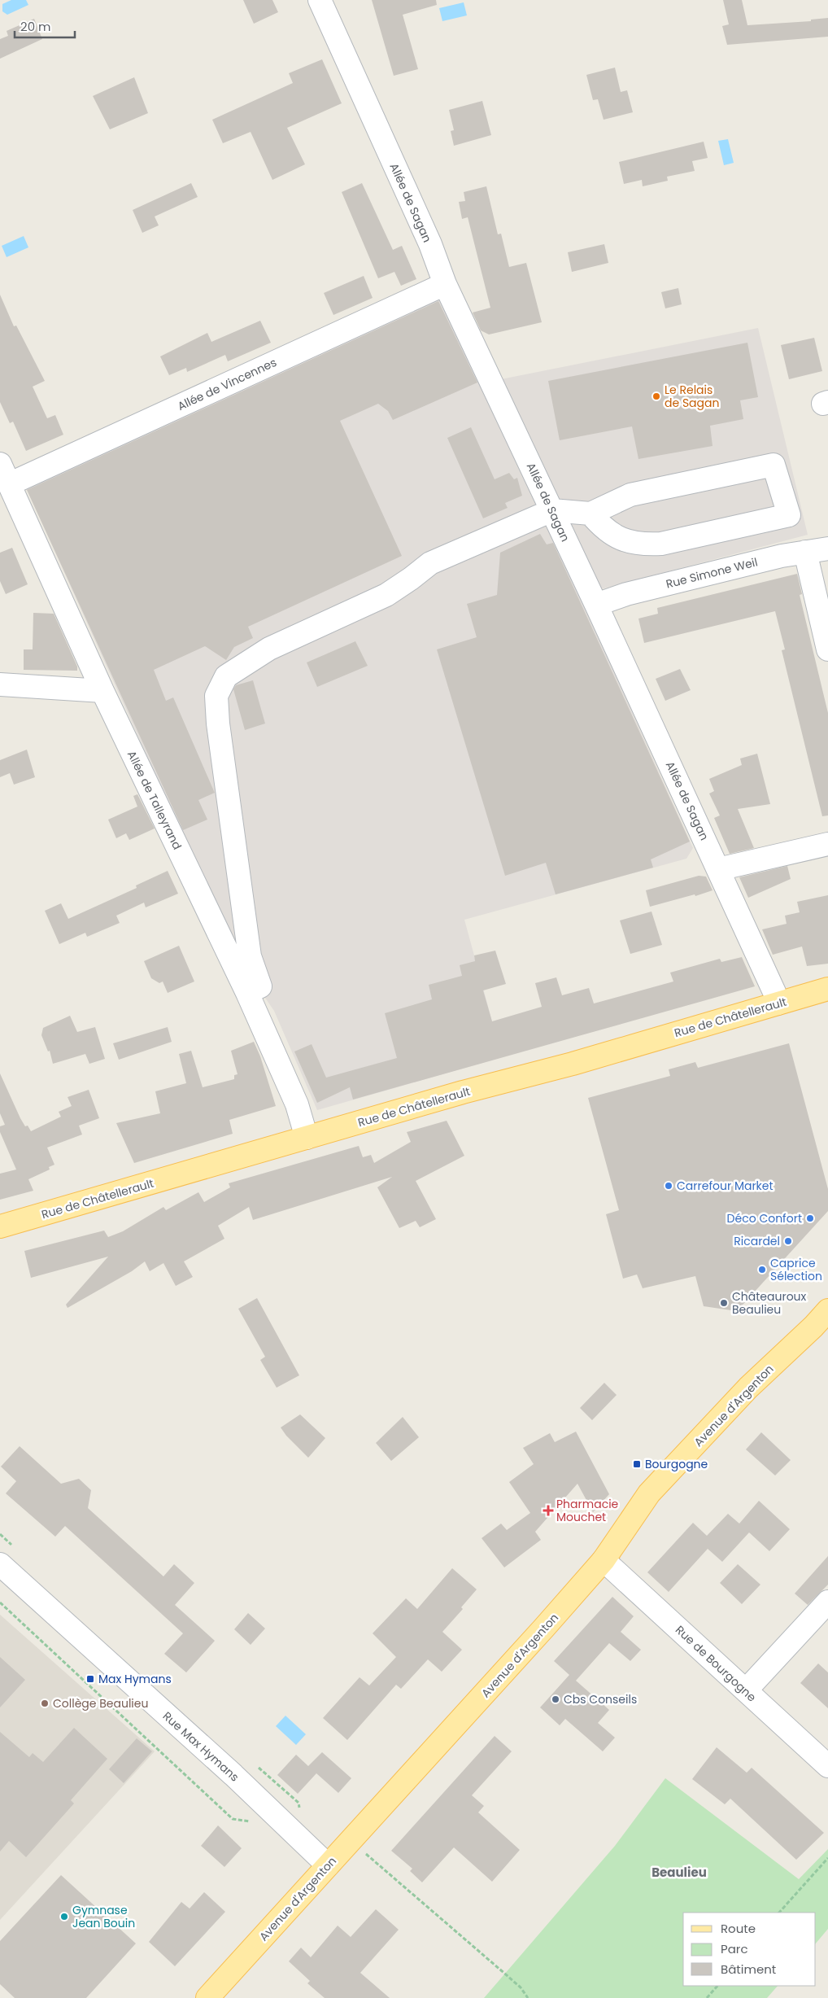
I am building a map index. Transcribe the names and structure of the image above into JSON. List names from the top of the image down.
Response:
{
  "streets": {
    "main road": ["Rue de Châtellerault", "Avenue d'Argenton"],
    "street": [
      "Allée de Sagan",
      "Allée de Vincennes",
      "Rue Simone Weil",
      "Allée de Talleyrand",
      "Rue de Bourgogne",
      "Rue Max Hymans"
    ]
  },
  "crossings": [
    ["Allée de Sagan", "Allée de Vincennes"],
    ["Allée de Sagan", "Rue Simone Weil"],
    ["Allée de Sagan", "Rue de Châtellerault"],
    ["Allée de Vincennes", "Allée de Talleyrand"],
    ["Allée de Talleyrand", "Rue de Châtellerault"],
    ["Avenue d'Argenton", "Rue de Bourgogne"],
    ["Avenue d'Argenton", "Rue Max Hymans"]
  ],
  "districts": ["Beaulieu"],
  "places": {
    "other": [
      "Le Relais de Sagan",
      "Carrefour Market",
      "Déco Confort",
      "Ricardel",
      "Caprice Sélection",
      "Châteauroux Beaulieu",
      "Cbs Conseils",
      "Collège Beaulieu",
      "Gymnase Jean Bouin"
    ],
    "transit": ["Bourgogne", "Max Hymans"],
    "health": ["Pharmacie Mouchet"]
  },
  "legend": ["Route", "Parc", "Bâtiment"],
  "scale_bar": "20 m"
}
